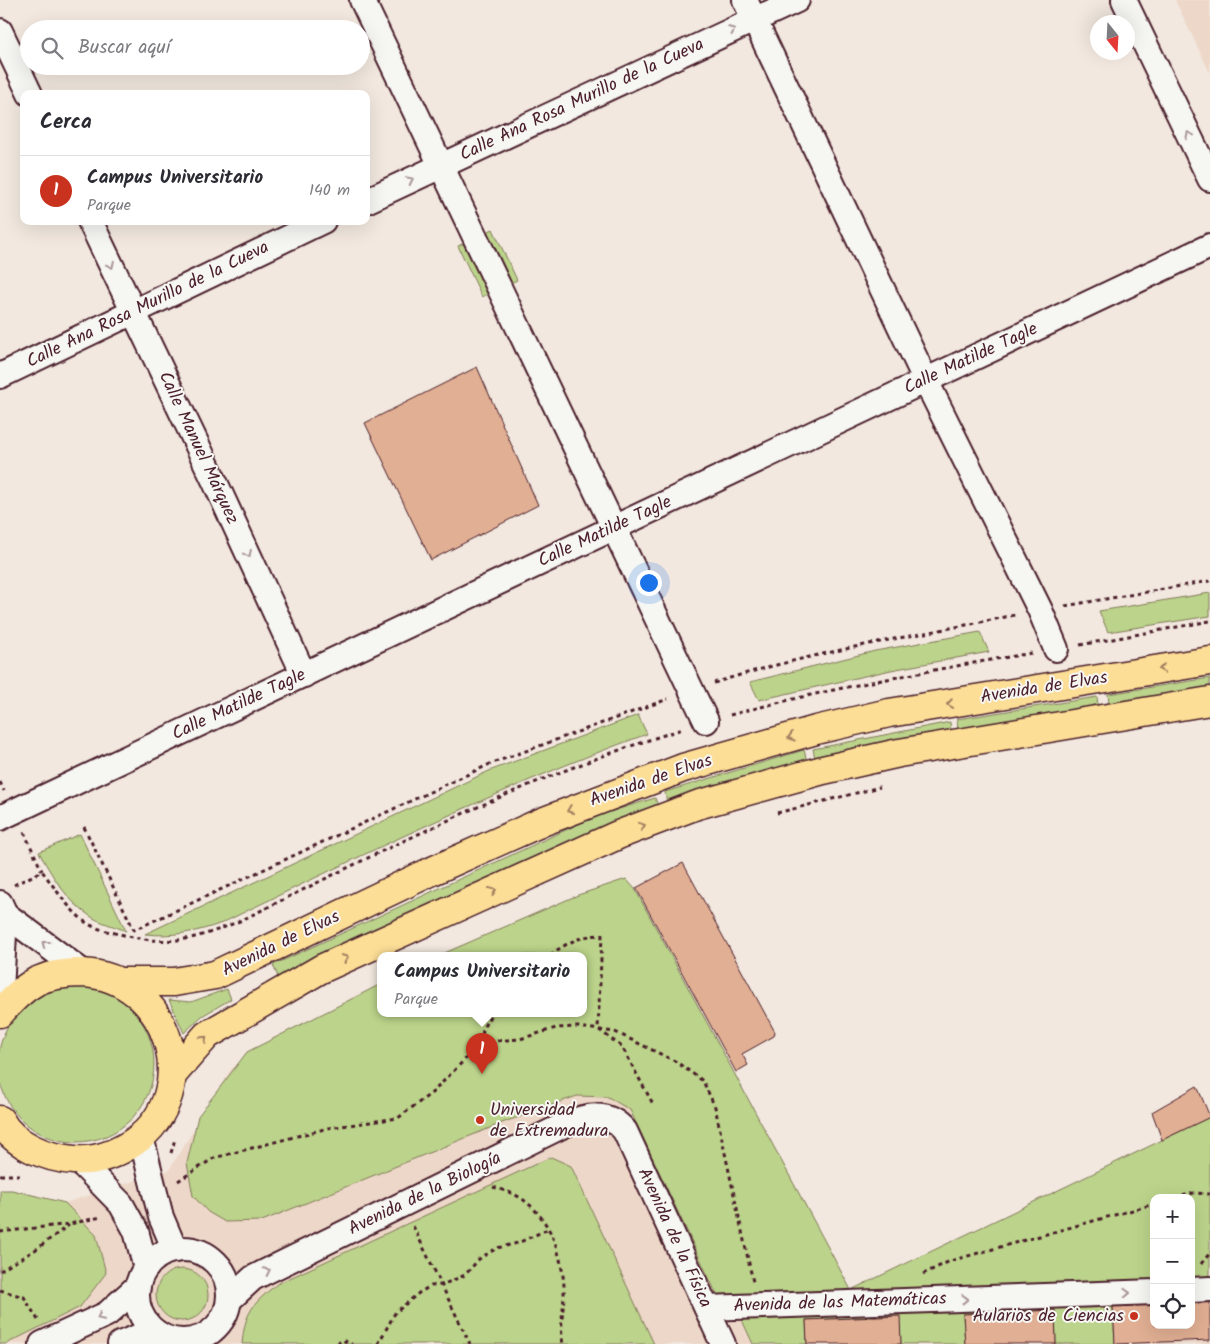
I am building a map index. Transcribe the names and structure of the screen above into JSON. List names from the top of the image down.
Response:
{
  "streets": {
    "highway": ["Avenida de Elvas"],
    "street": [
      "Calle Ana Rosa Murillo de la Cueva",
      "Calle Matilde Tagle",
      "Calle Manuel Márquez",
      "Avenida de la Biología",
      "Avenida de la Física",
      "Avenida de las Matemáticas"
    ]
  },
  "crossings": [
    ["Calle Ana Rosa Murillo de la Cueva", "Calle Manuel Márquez"],
    ["Calle Matilde Tagle", "Calle Manuel Márquez"],
    ["Avenida de la Biología", "Avenida de la Física"],
    ["Avenida de la Física", "Avenida de las Matemáticas"]
  ],
  "one_way": [
    "Calle Ana Rosa Murillo de la Cueva",
    "Calle Manuel Márquez",
    "Avenida de la Biología",
    "Avenida de las Matemáticas"
  ],
  "places": ["Universidad de Extremadura", "Aularios de Ciencias"],
  "north": "bottom",
  "page": {
    "search": "Buscar aquí",
    "heading": "Cerca",
    "list": [
      {
        "mark": "1",
        "name": "Campus Universitario",
        "note": "Parque",
        "value": "140 m"
      }
    ],
    "popup": ["Campus Universitario", "Parque"],
    "pins": "1",
    "map_buttons": ["+", "−"]
  }
}
